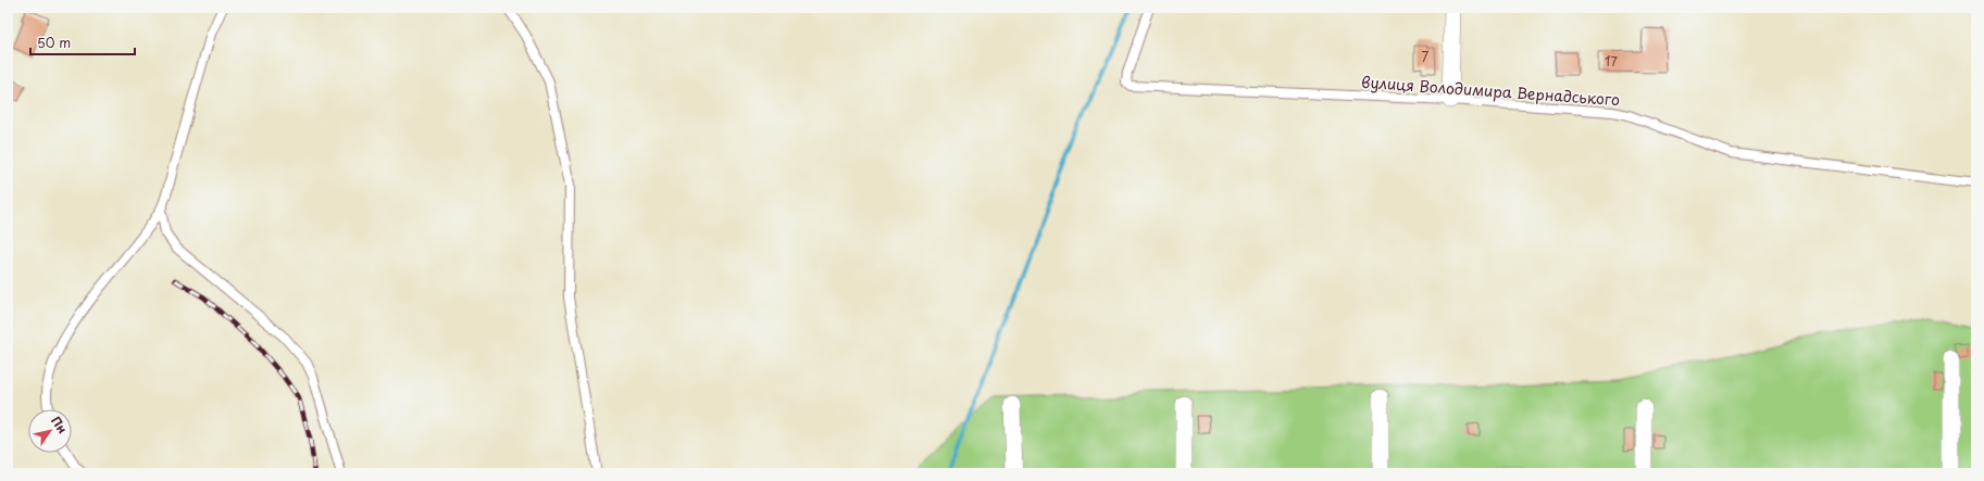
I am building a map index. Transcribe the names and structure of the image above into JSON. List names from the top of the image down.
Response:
{
  "streets": {
    "lane": ["вулиця Володимира Вернадського"]
  },
  "house_numbers": ["7", "17"],
  "scale_bar": "50 m",
  "north": "top right"
}
